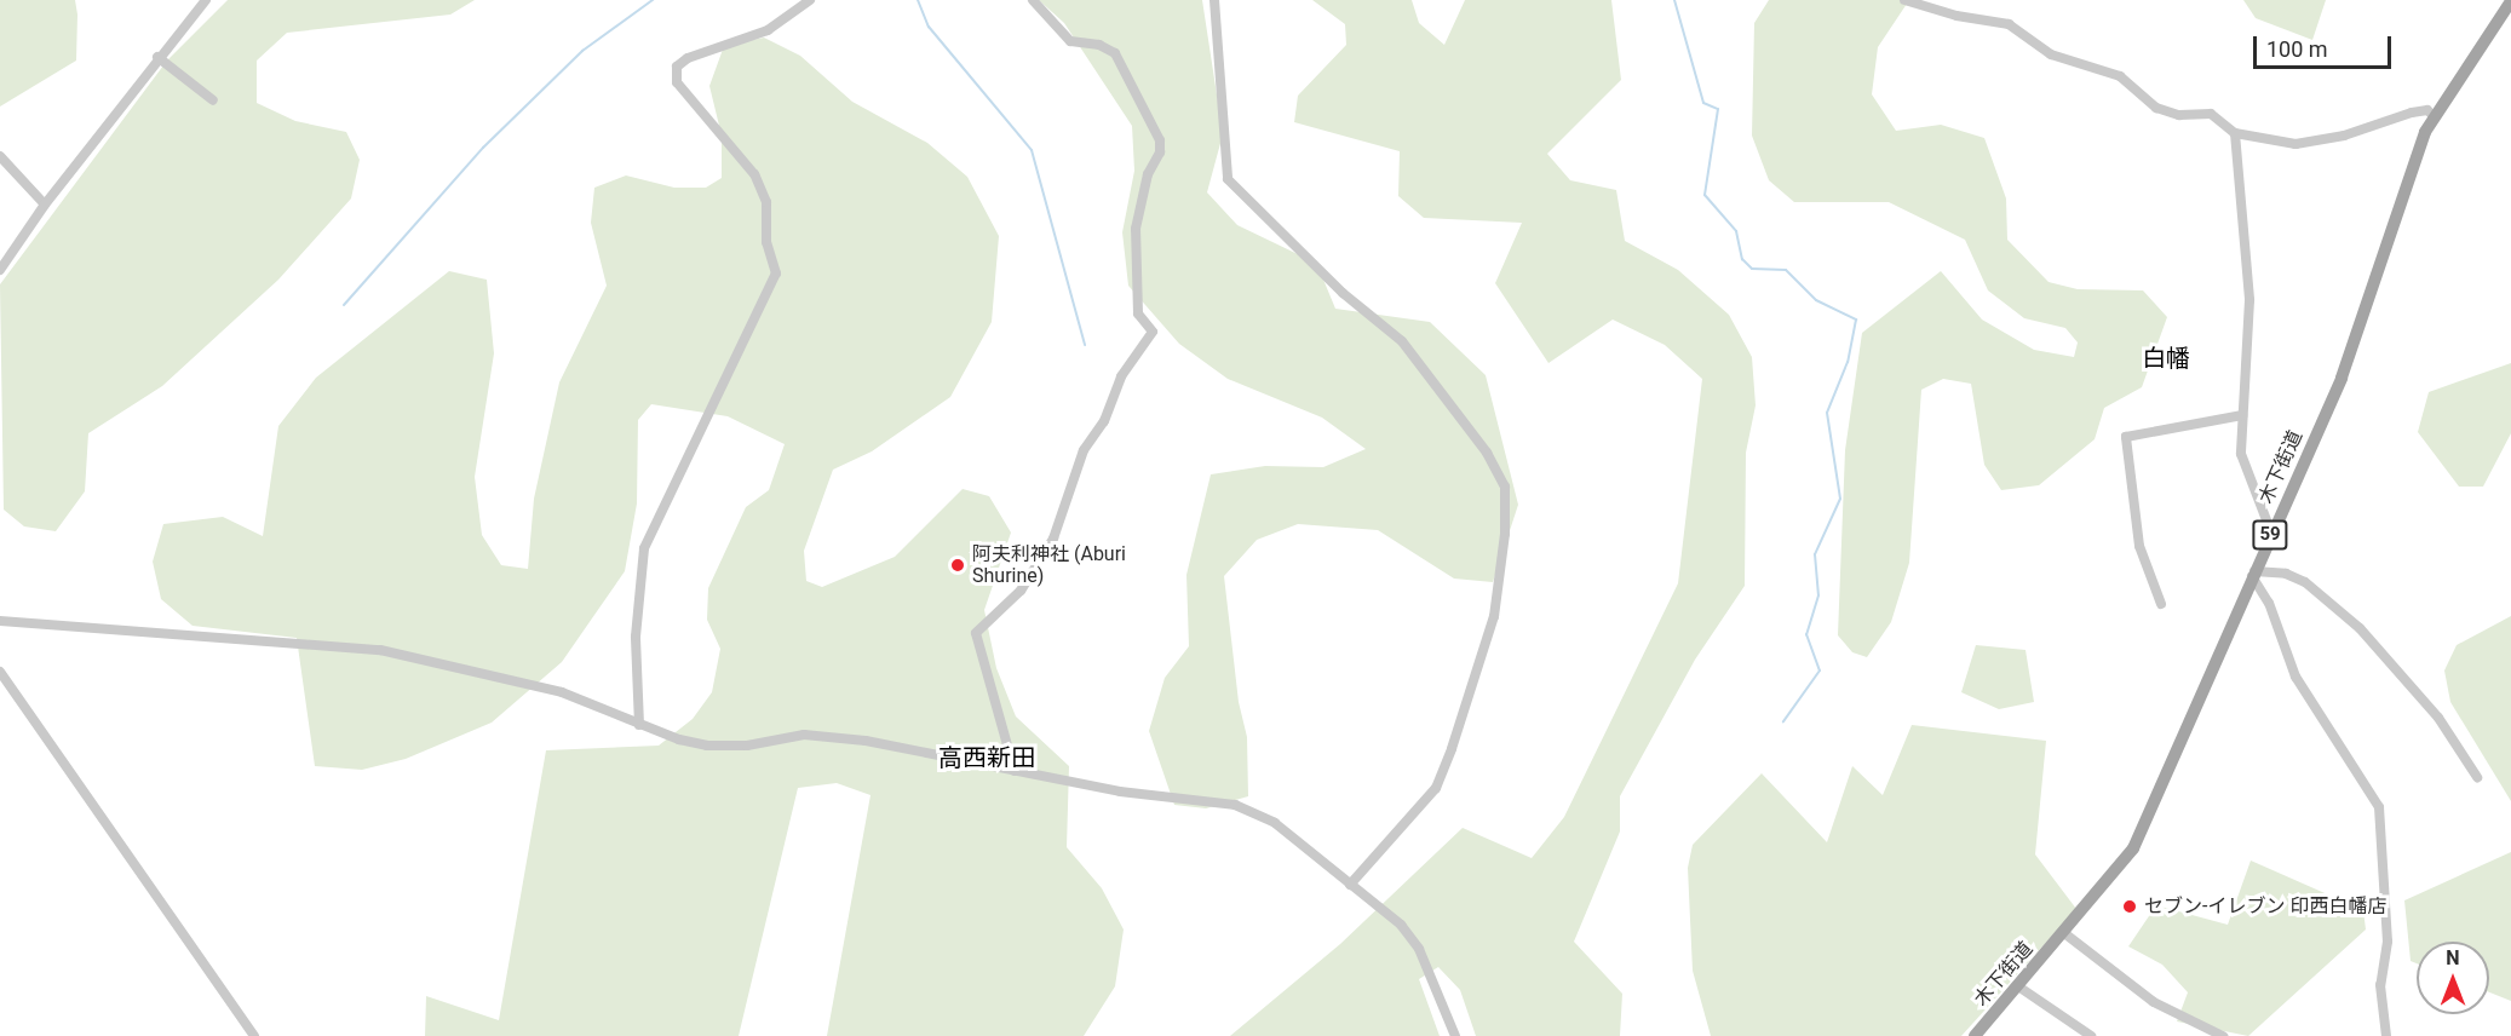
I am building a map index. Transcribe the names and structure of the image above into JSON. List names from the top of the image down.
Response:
{
  "streets": {
    "main road": ["木下街道", "59"]
  },
  "districts": ["白幡", "高西新田"],
  "places": ["阿夫利神社 (Aburi Shurine)", "セブン-イレブン 印西白幡店"],
  "scale_bar": "100 m",
  "north": "top"
}
